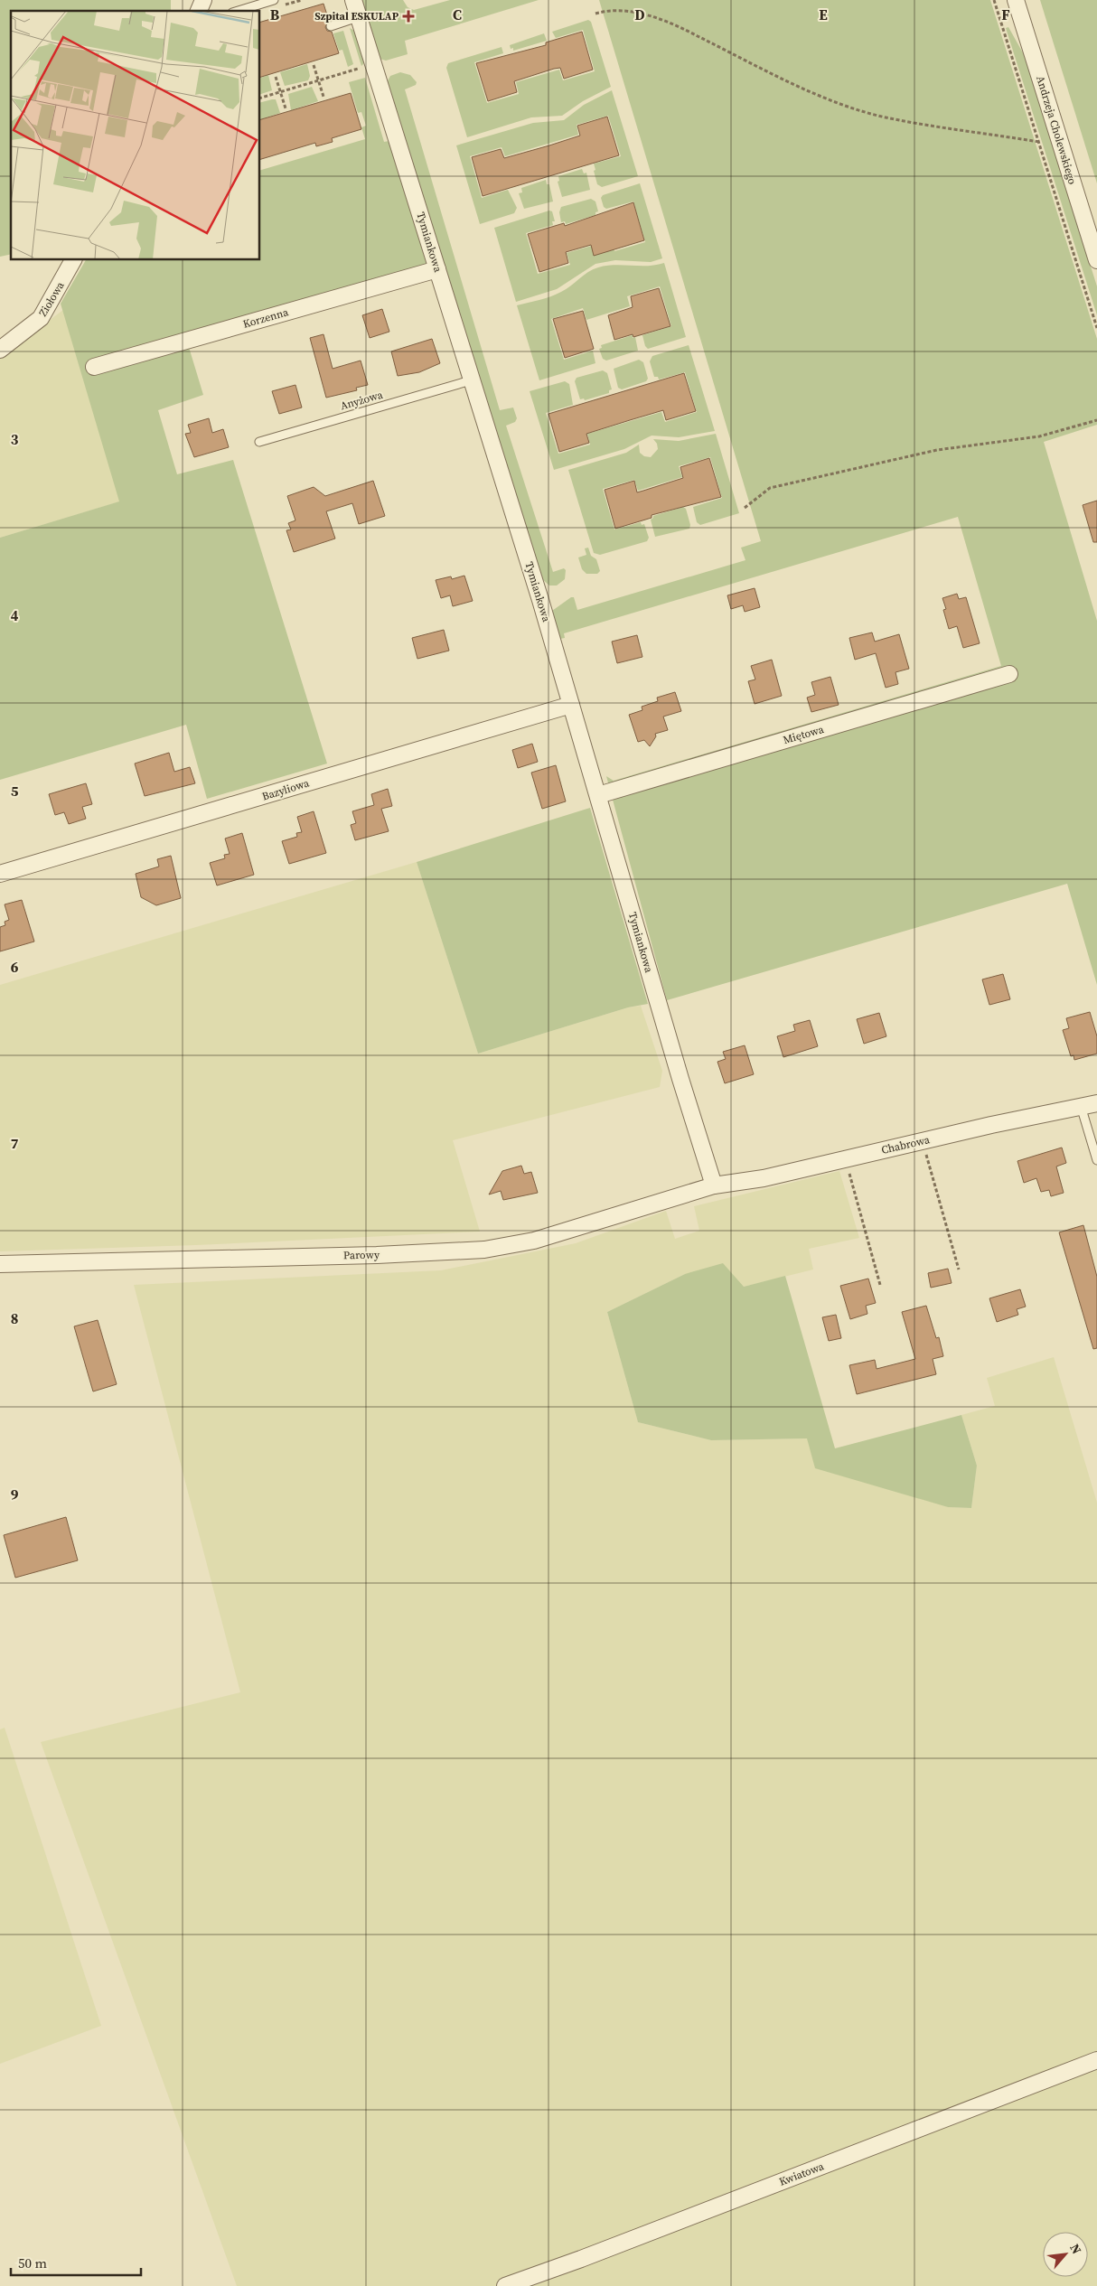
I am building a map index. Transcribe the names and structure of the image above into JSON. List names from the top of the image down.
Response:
{
  "streets": {
    "street": [
      "Andrzeja Cholewskiego",
      "Tymiankowa",
      "Ziołowa",
      "Korzenna",
      "Miętowa",
      "Bazyliowa",
      "Chabrowa",
      "Parowy",
      "Kwiatowa"
    ],
    "lane": ["Anyżowa"]
  },
  "crossings": [
    ["Tymiankowa", "Korzenna"],
    ["Tymiankowa", "Anyżowa"],
    ["Tymiankowa", "Miętowa"],
    ["Tymiankowa", "Bazyliowa"],
    ["Tymiankowa", "Chabrowa"],
    ["Tymiankowa", "Parowy"],
    ["Chabrowa", "Parowy"]
  ],
  "places": {
    "health": ["Szpital ESKULAP"]
  },
  "scale_bar": "50 m",
  "north": "top right",
  "grid": {
    "columns": [
      "B",
      "C",
      "D",
      "E",
      "F"
    ],
    "rows": [
      "3",
      "4",
      "5",
      "6",
      "7",
      "8",
      "9"
    ]
  }
}
